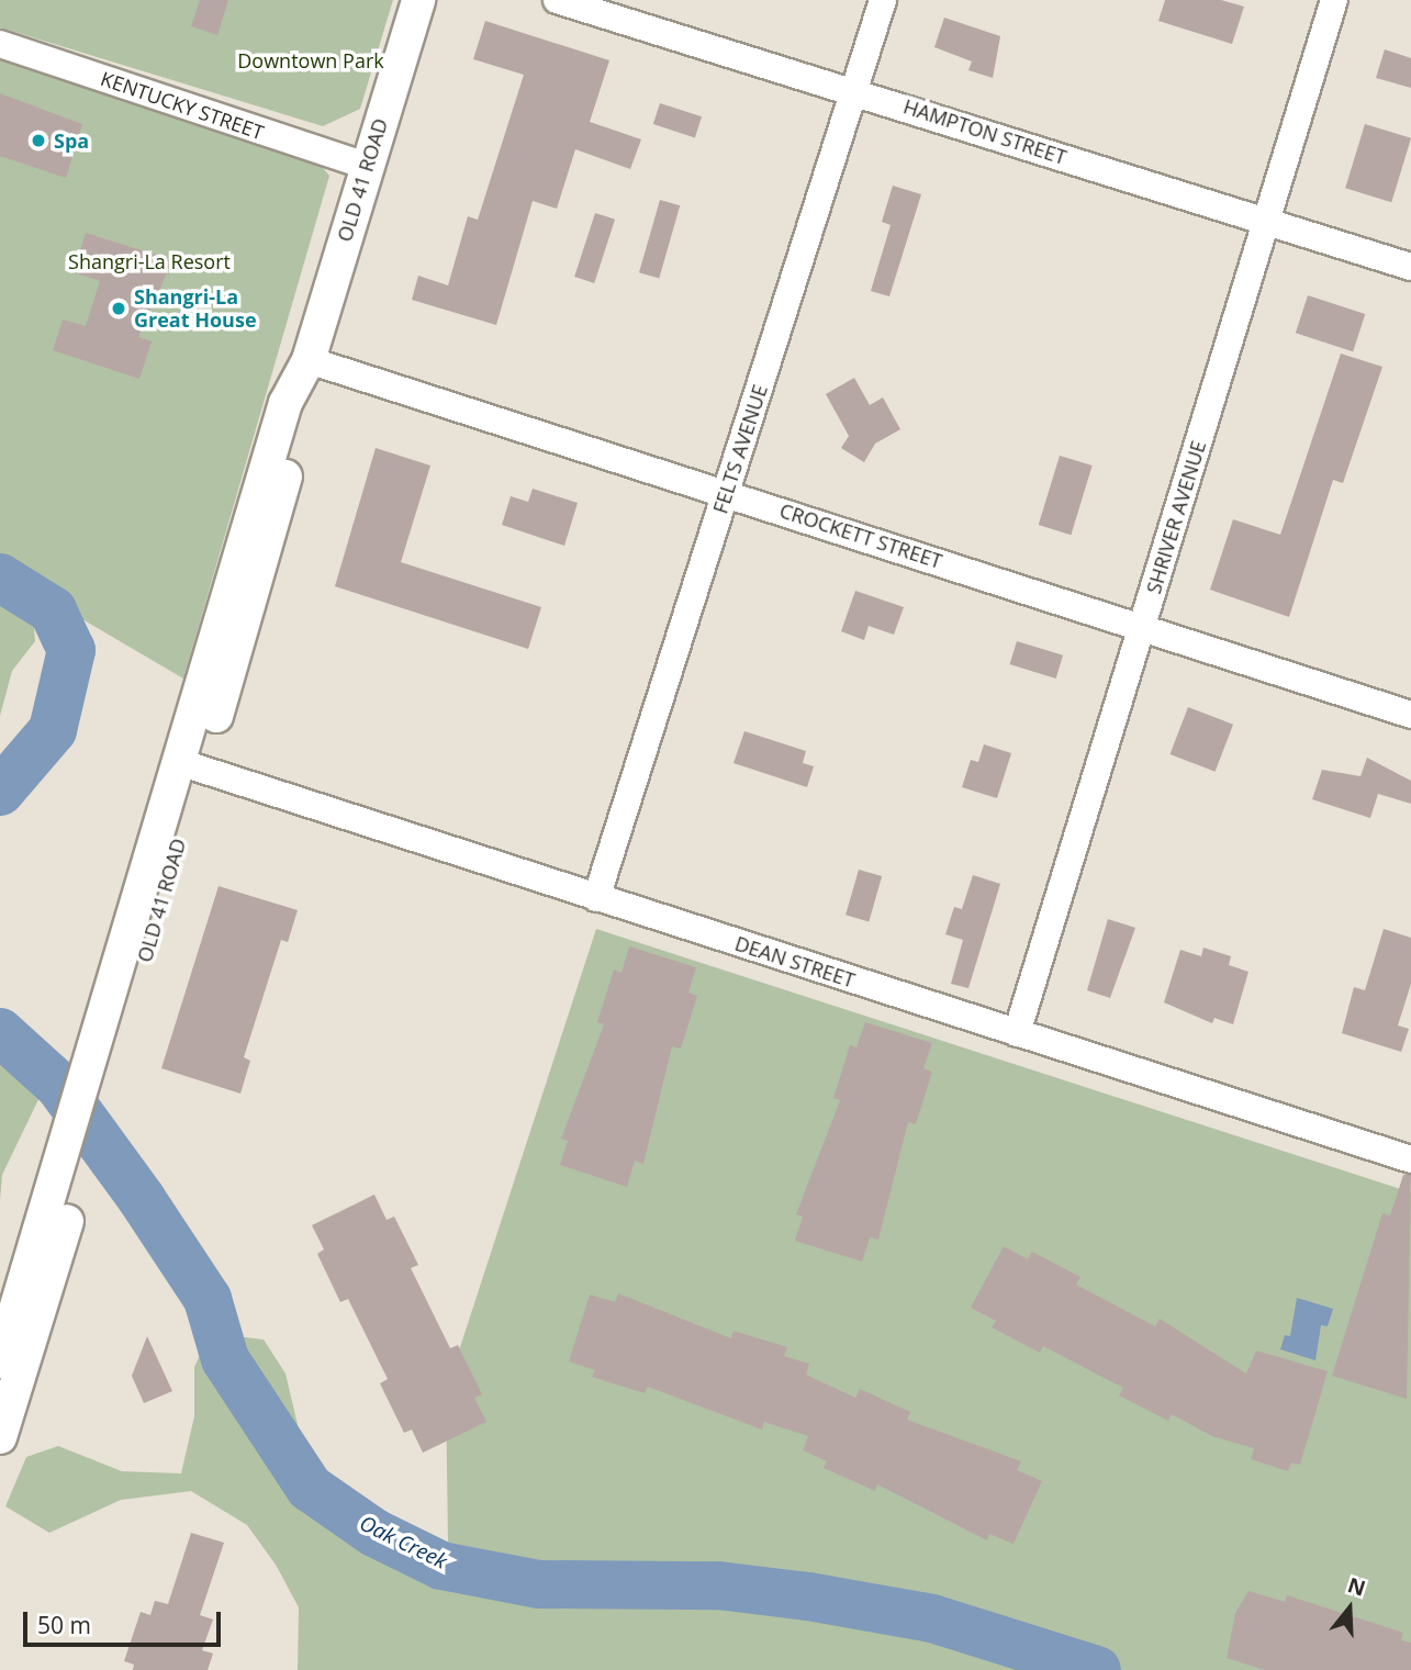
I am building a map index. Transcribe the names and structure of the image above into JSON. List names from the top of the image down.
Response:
{
  "streets": {
    "street": [
      "KENTUCKY STREET",
      "HAMPTON STREET",
      "OLD 41 ROAD",
      "FELTS AVENUE",
      "SHRIVER AVENUE",
      "CROCKETT STREET",
      "DEAN STREET"
    ]
  },
  "crossings": [
    ["KENTUCKY STREET", "OLD 41 ROAD"],
    ["HAMPTON STREET", "FELTS AVENUE"],
    ["HAMPTON STREET", "SHRIVER AVENUE"],
    ["OLD 41 ROAD", "CROCKETT STREET"],
    ["OLD 41 ROAD", "DEAN STREET"],
    ["FELTS AVENUE", "CROCKETT STREET"],
    ["FELTS AVENUE", "DEAN STREET"],
    ["SHRIVER AVENUE", "CROCKETT STREET"],
    ["SHRIVER AVENUE", "DEAN STREET"]
  ],
  "water": ["Oak Creek"],
  "parks": ["Downtown Park", "Shangri-La Resort"],
  "places": ["Spa", "Shangri-La Great House"],
  "scale_bar": "50 m",
  "north": "top"
}
